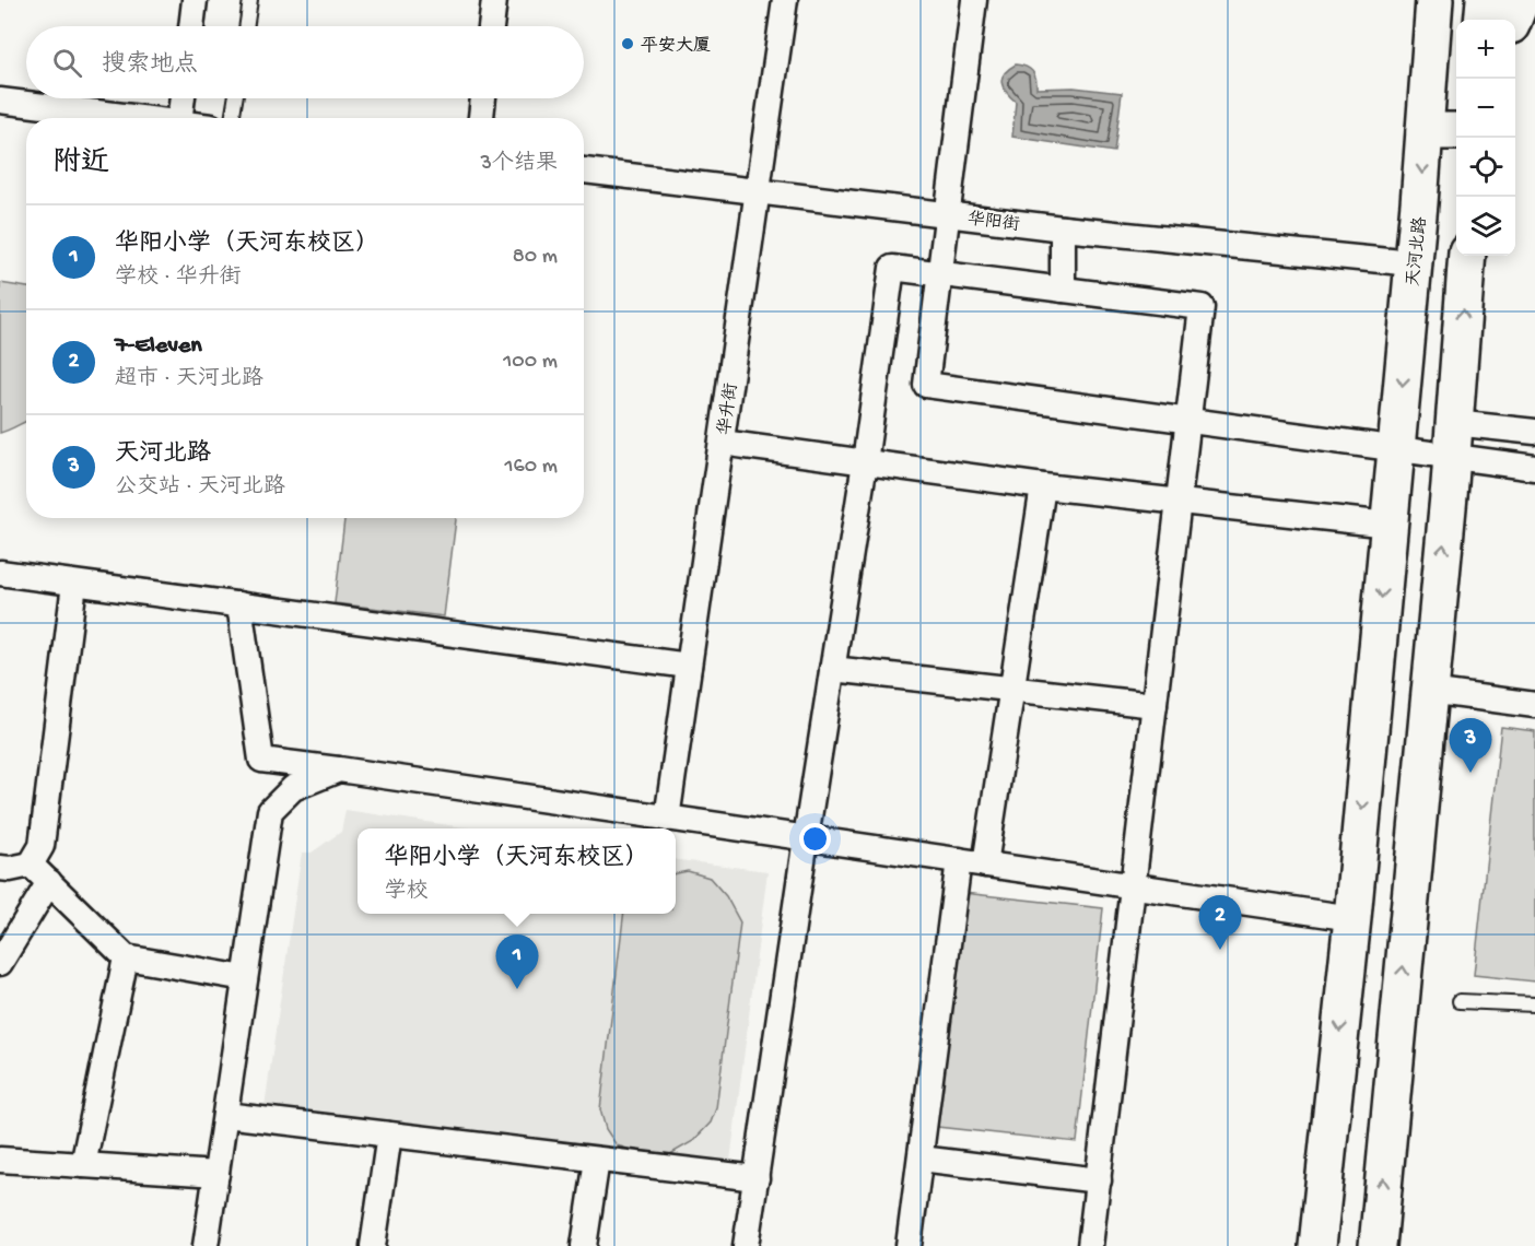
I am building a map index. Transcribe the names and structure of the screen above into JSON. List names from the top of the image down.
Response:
{
  "streets": {
    "main road": ["天河北路"],
    "street": ["华阳街", "华升街"]
  },
  "crossings": [
    ["华阳街", "天河北路"],
    ["华阳街", "华升街"]
  ],
  "places": ["平安大厦"],
  "page": {
    "map_buttons": ["+", "−"],
    "search": "搜索地点",
    "heading": ["附近", "3个结果"],
    "list": [
      {
        "mark": "1",
        "name": "华阳小学（天河东校区）",
        "note": "学校 · 华升街",
        "value": "80 m"
      },
      {
        "mark": "2",
        "name": "7-Eleven",
        "note": "超市 · 天河北路",
        "value": "100 m"
      },
      {
        "mark": "3",
        "name": "天河北路",
        "note": "公交站 · 天河北路",
        "value": "160 m"
      }
    ],
    "pins": ["3", "2", "1"],
    "popup": ["华阳小学（天河东校区）", "学校"]
  }
}
